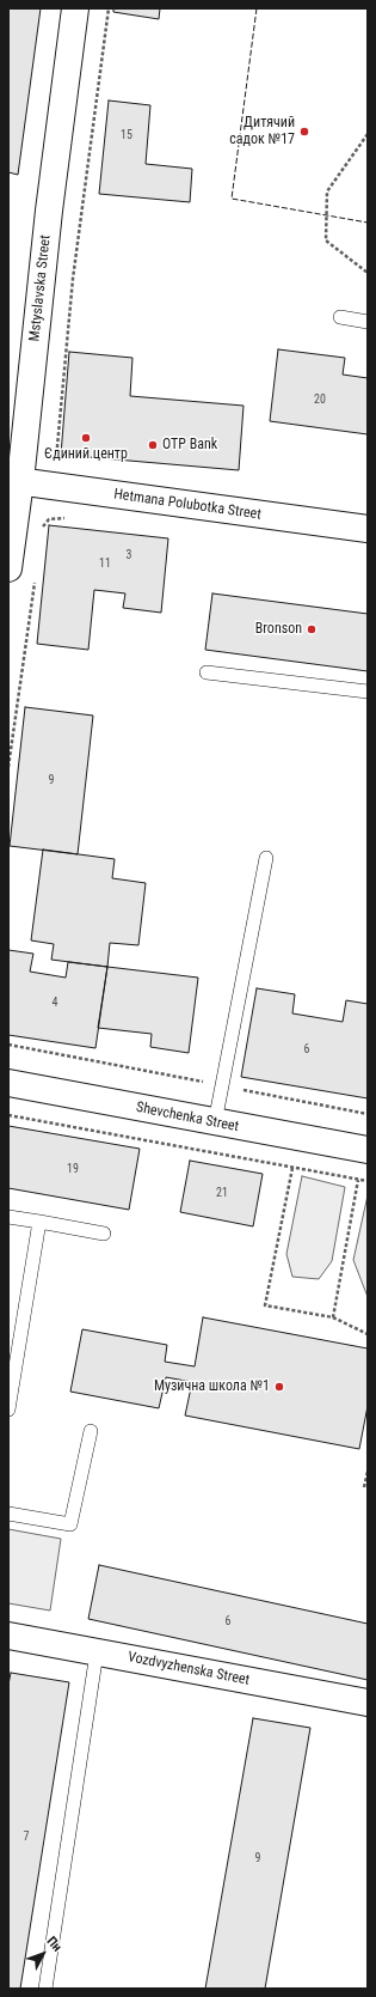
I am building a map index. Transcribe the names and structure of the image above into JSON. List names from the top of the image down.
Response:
{
  "streets": {
    "street": [
      "Mstyslavska Street",
      "Hetmana Polubotka Street",
      "Shevchenka Street",
      "Vozdvyzhenska Street"
    ]
  },
  "crossings": [
    ["Mstyslavska Street", "Hetmana Polubotka Street"]
  ],
  "places": [
    "Дитячий садок №17",
    "Єдиний центр",
    "OTP Bank",
    "Bronson",
    "Музична школа №1"
  ],
  "house_numbers": [
    "15",
    "20",
    "3",
    "11",
    "9",
    "4",
    "6",
    "19",
    "21",
    "6",
    "7",
    "9"
  ],
  "north": "top right"
}
